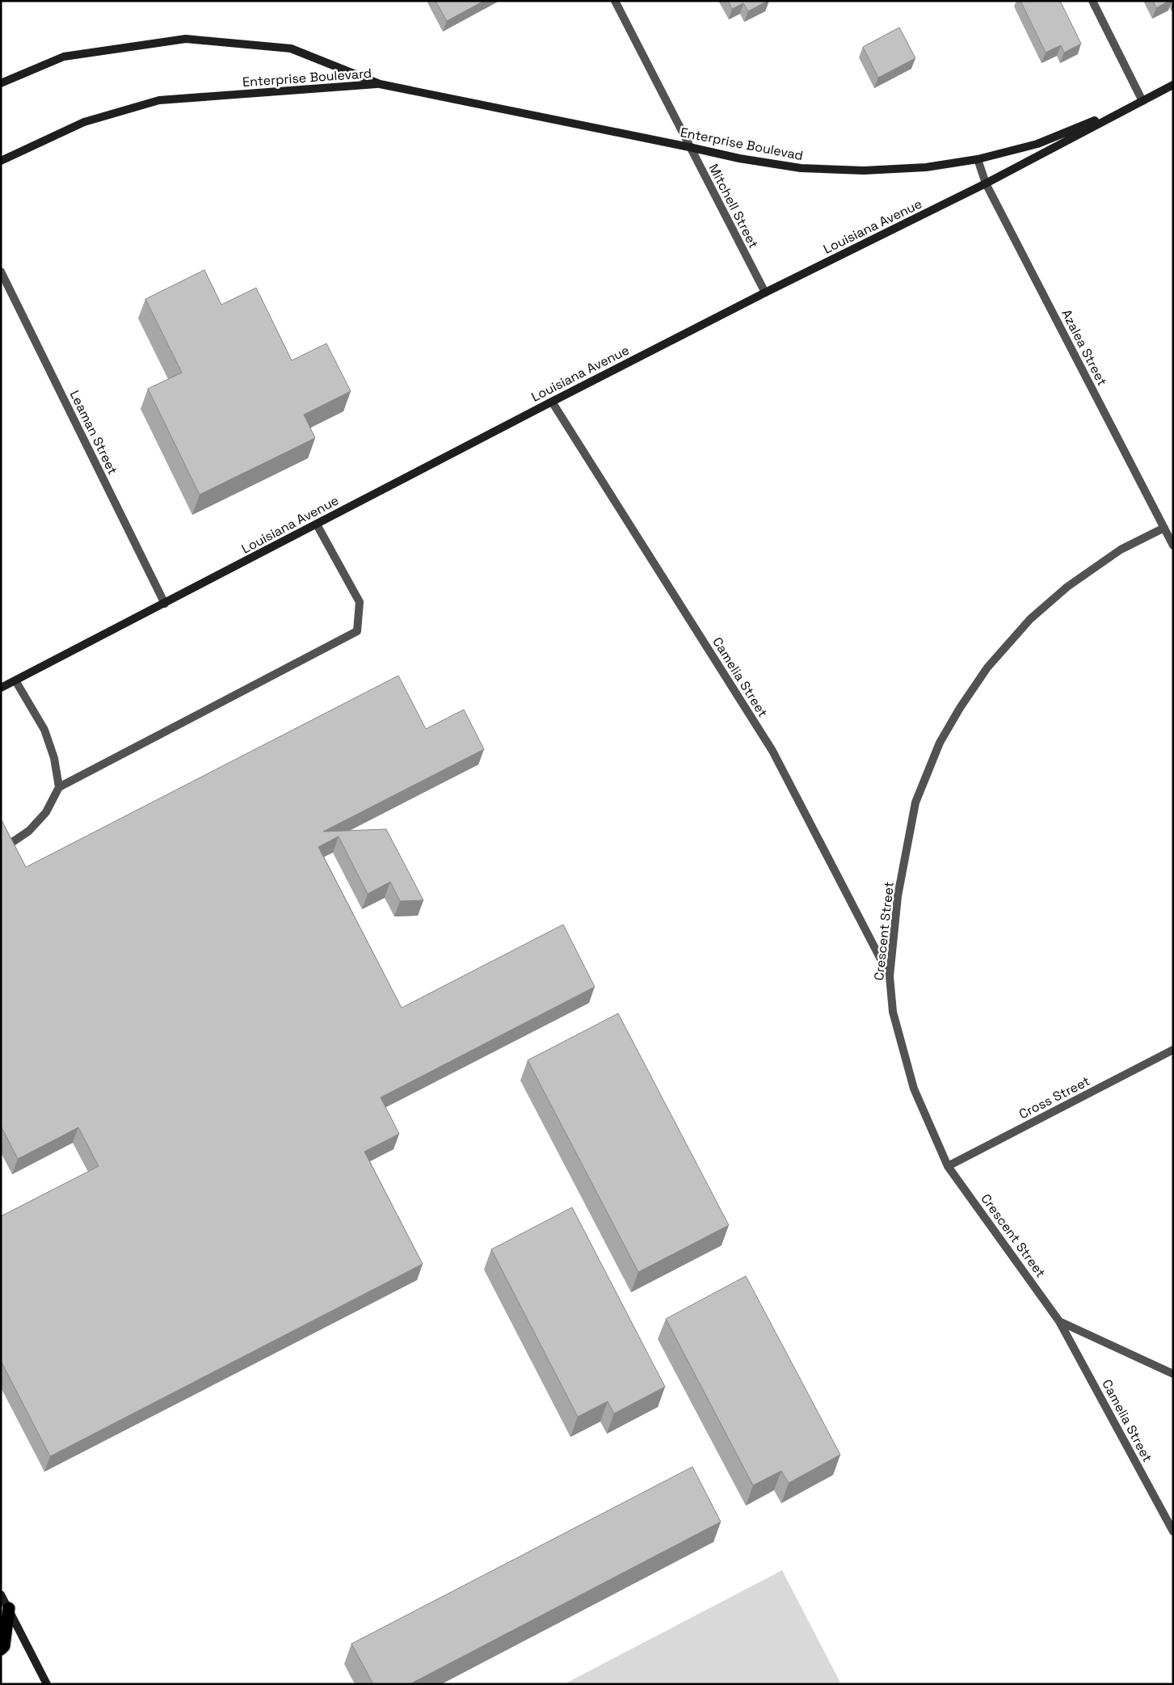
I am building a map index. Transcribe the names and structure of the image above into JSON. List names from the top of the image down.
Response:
{
  "streets": {
    "main road": ["Enterprise Boulevard", "Enterprise Boulevad", "Louisiana Avenue"],
    "street": [
      "Mitchell Street",
      "Azalea Street",
      "Leaman Street",
      "Camelia Street",
      "Crescent Street",
      "Cross Street"
    ]
  },
  "crossings": [
    ["Enterprise Boulevard", "Enterprise Boulevad"],
    ["Enterprise Boulevad", "Mitchell Street"],
    ["Enterprise Boulevad", "Louisiana Avenue"],
    ["Enterprise Boulevad", "Azalea Street"],
    ["Mitchell Street", "Louisiana Avenue"],
    ["Louisiana Avenue", "Azalea Street"],
    ["Louisiana Avenue", "Leaman Street"],
    ["Louisiana Avenue", "Camelia Street"],
    ["Azalea Street", "Crescent Street"],
    ["Camelia Street", "Crescent Street"],
    ["Crescent Street", "Cross Street"]
  ]
}
